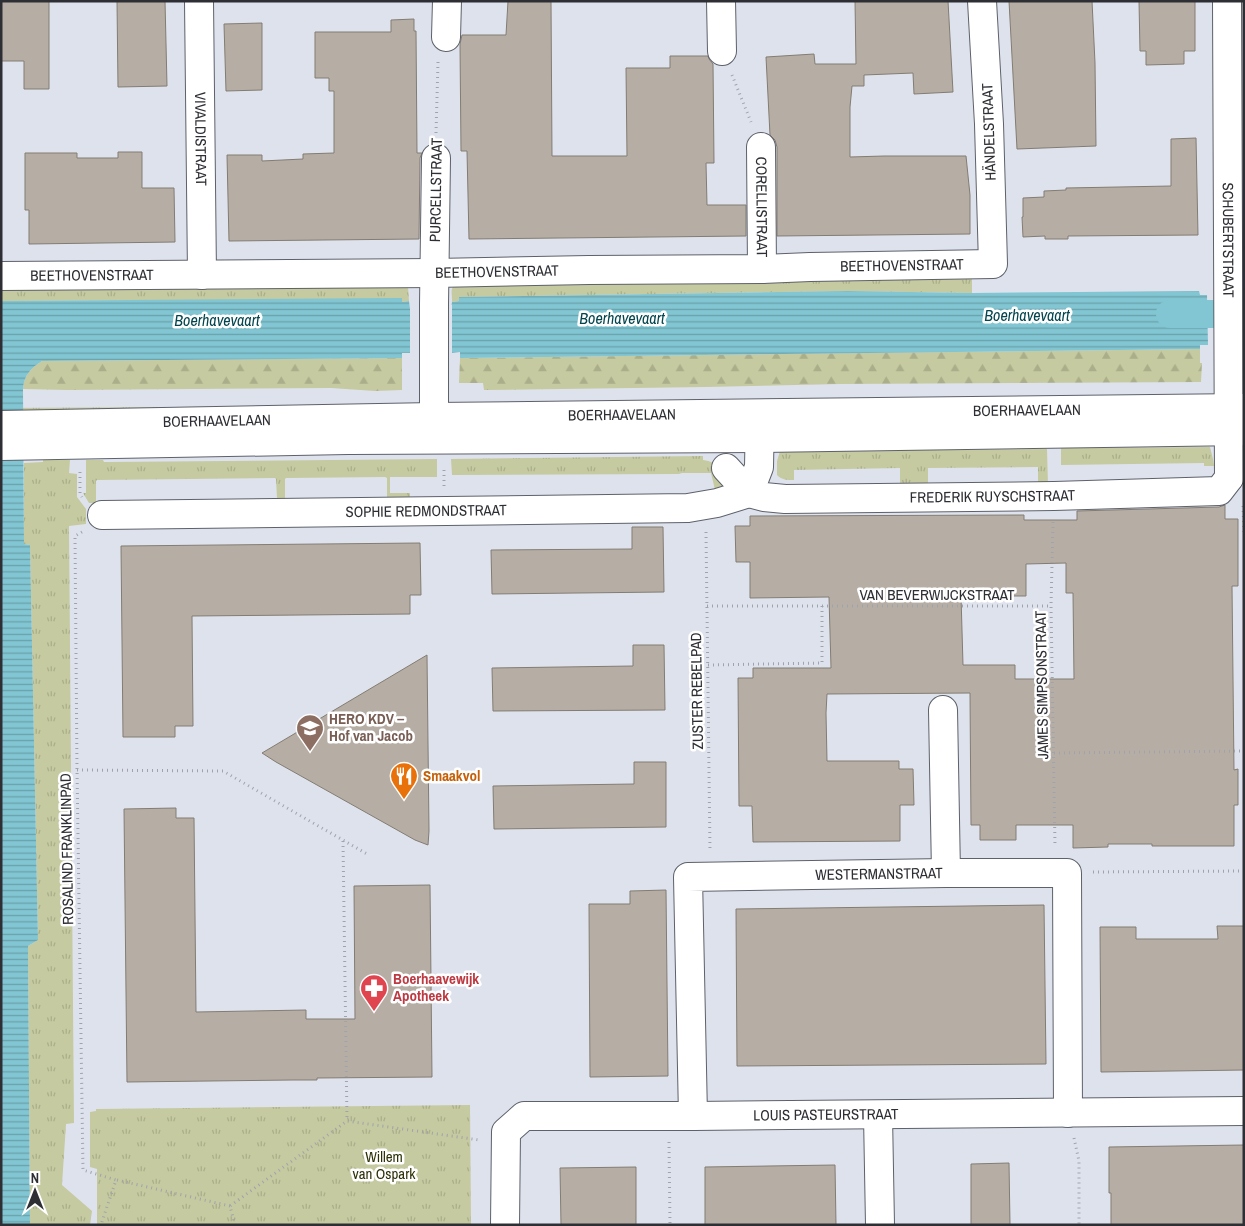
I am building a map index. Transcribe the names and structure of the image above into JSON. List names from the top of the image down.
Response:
{
  "streets": {
    "street": [
      "HÄNDELSTRAAT",
      "VIVALDISTRAAT",
      "PURCELLSTRAAT",
      "CORELLISTRAAT",
      "SCHUBERTSTRAAT",
      "BEETHOVENSTRAAT",
      "BOERHAAVELAAN",
      "FREDERIK RUYSCHSTRAAT",
      "SOPHIE REDMONDSTRAAT",
      "WESTERMANSTRAAT",
      "LOUIS PASTEURSTRAAT"
    ],
    "path": [
      "VAN BEVERWIJCKSTRAAT",
      "JAMES SIMPSONSTRAAT",
      "ZUSTER REBELPAD",
      "ROSALIND FRANKLINPAD"
    ]
  },
  "crossings": [
    ["HÄNDELSTRAAT", "BEETHOVENSTRAAT"],
    ["VIVALDISTRAAT", "BEETHOVENSTRAAT"],
    ["PURCELLSTRAAT", "BEETHOVENSTRAAT"],
    ["PURCELLSTRAAT", "BOERHAAVELAAN"],
    ["CORELLISTRAAT", "BEETHOVENSTRAAT"],
    ["SCHUBERTSTRAAT", "BOERHAAVELAAN"],
    ["SCHUBERTSTRAAT", "FREDERIK RUYSCHSTRAAT"],
    ["FREDERIK RUYSCHSTRAAT", "SOPHIE REDMONDSTRAAT"],
    ["FREDERIK RUYSCHSTRAAT", "JAMES SIMPSONSTRAAT"],
    ["SOPHIE REDMONDSTRAAT", "ZUSTER REBELPAD"],
    ["SOPHIE REDMONDSTRAAT", "ROSALIND FRANKLINPAD"],
    ["VAN BEVERWIJCKSTRAAT", "JAMES SIMPSONSTRAAT"],
    ["VAN BEVERWIJCKSTRAAT", "ZUSTER REBELPAD"],
    ["JAMES SIMPSONSTRAAT", "WESTERMANSTRAAT"],
    ["ZUSTER REBELPAD", "WESTERMANSTRAAT"],
    ["WESTERMANSTRAAT", "LOUIS PASTEURSTRAAT"]
  ],
  "water": ["Boerhavevaart"],
  "parks": ["Willem van Ospark"],
  "places": {
    "school or university": ["HERO KDV – Hof van Jacob"],
    "restaurant": ["Smaakvol"],
    "pharmacy": ["Boerhaavewijk Apotheek"]
  },
  "north": "top"
}
